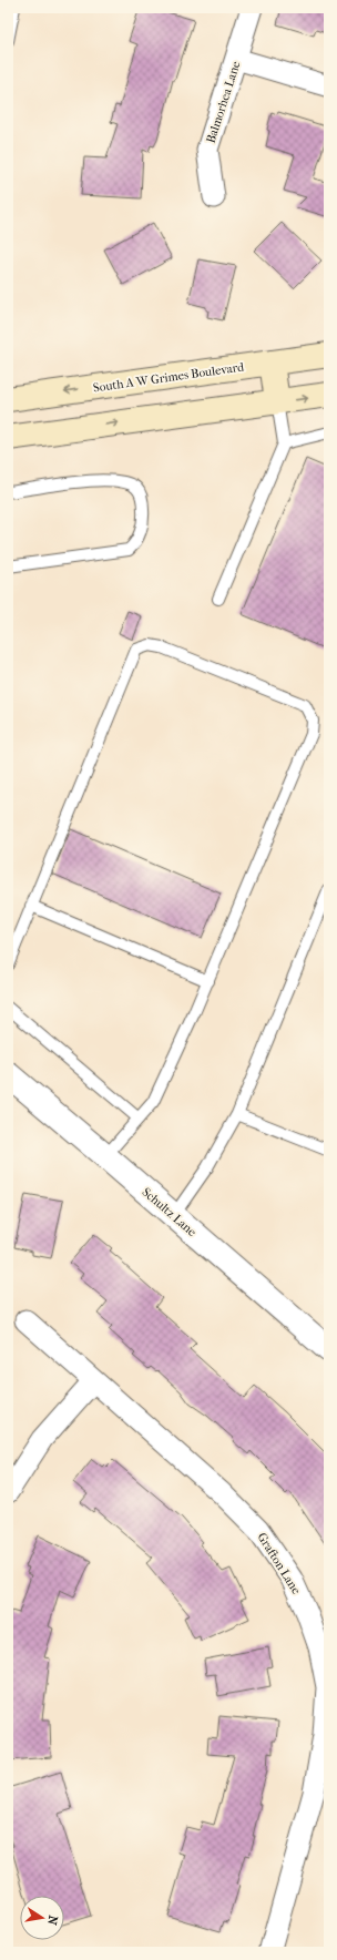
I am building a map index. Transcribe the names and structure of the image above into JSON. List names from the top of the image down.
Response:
{
  "streets": {
    "main road": ["South A W Grimes Boulevard"],
    "street": ["Balmorhea Lane", "Schultz Lane", "Grafton Lane"]
  },
  "north": "right"
}
